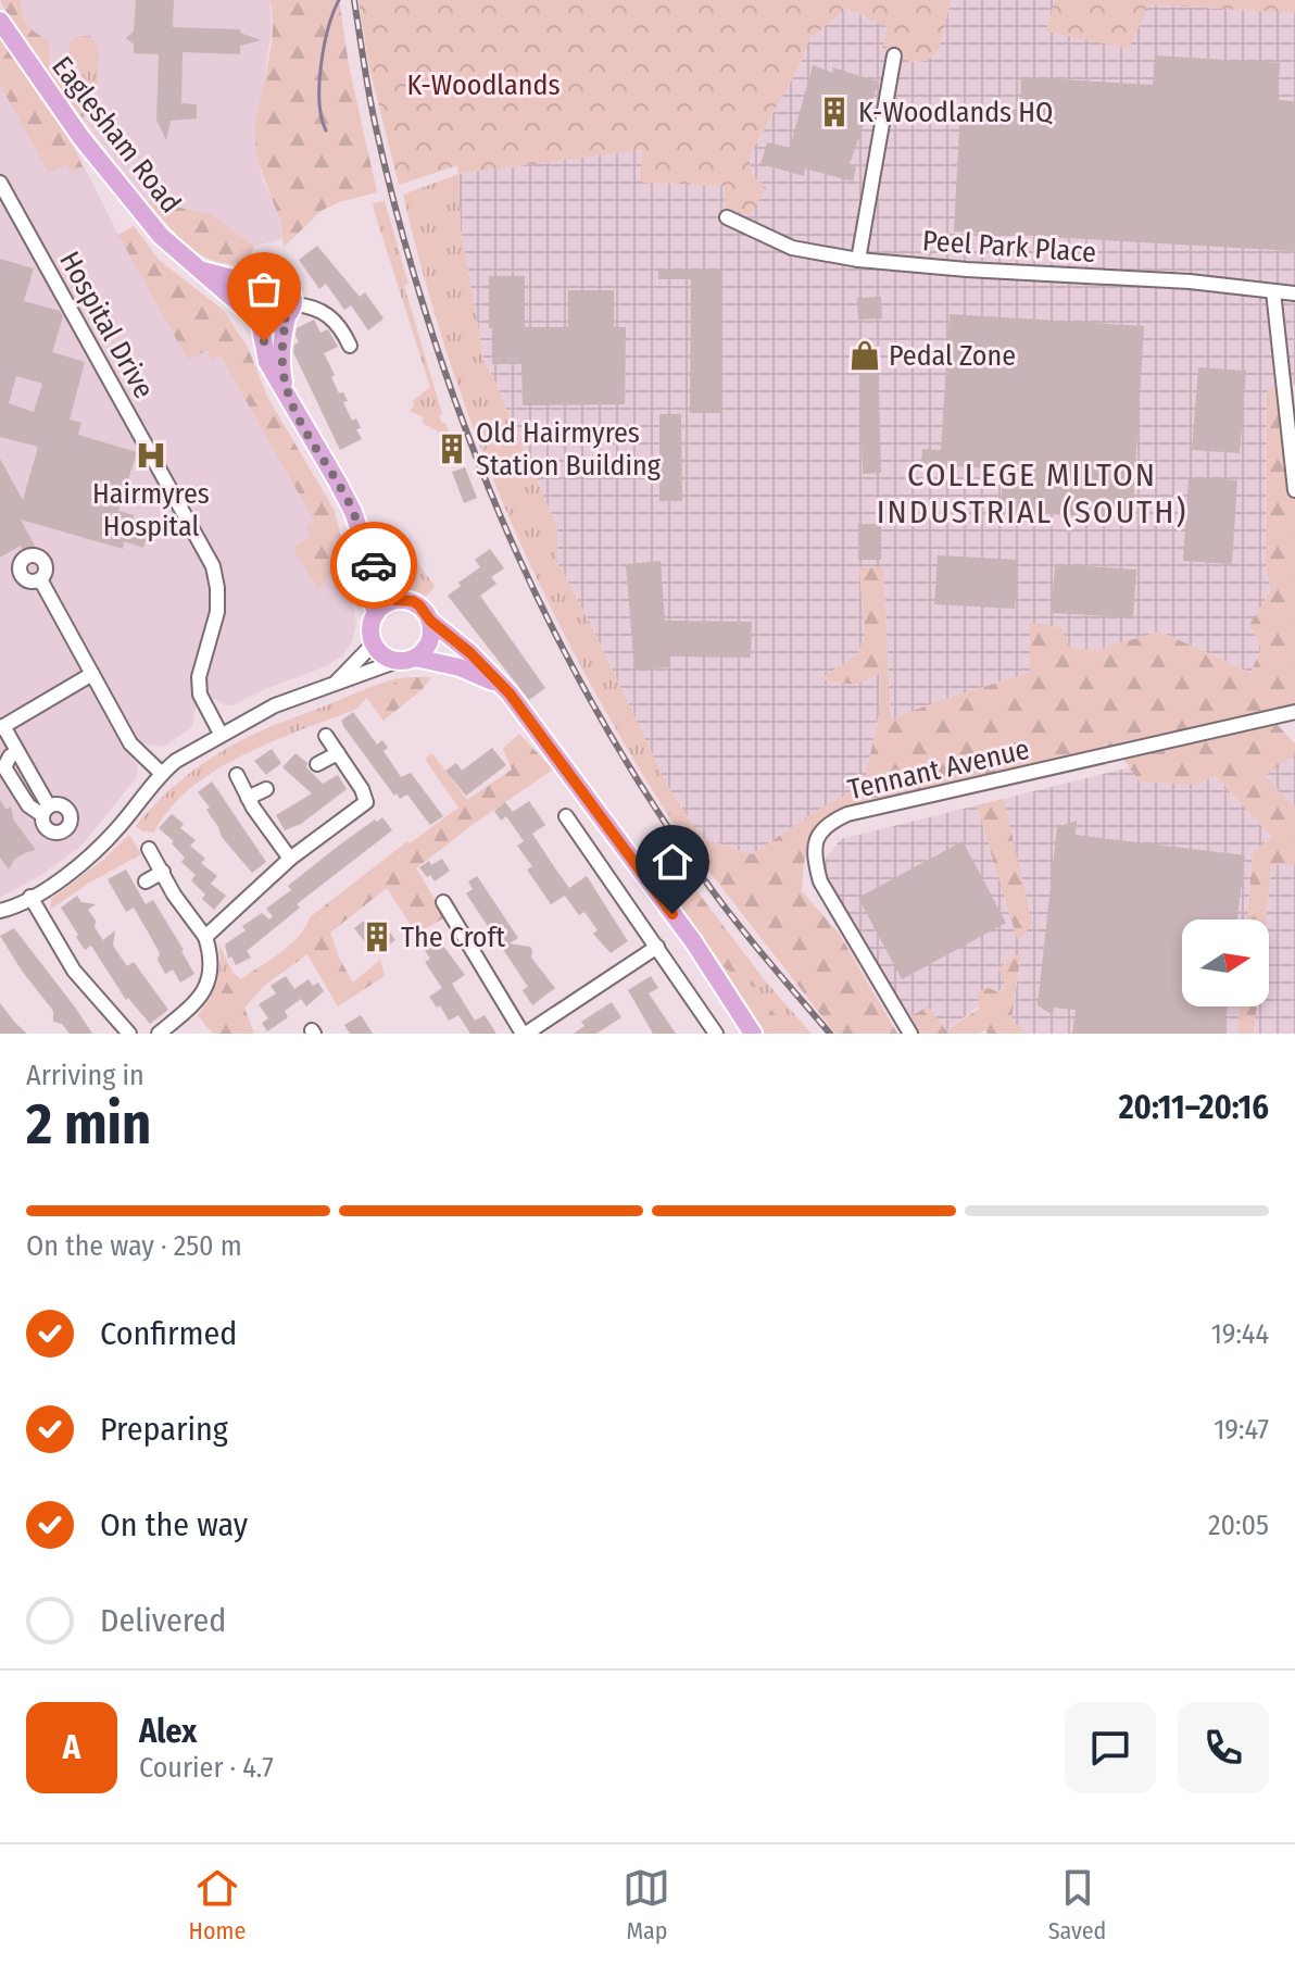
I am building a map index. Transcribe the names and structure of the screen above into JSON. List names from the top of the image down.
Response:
{
  "streets": {
    "main road": ["Eaglesham Road"],
    "street": ["Peel Park Place", "Hospital Drive", "Tennant Avenue"]
  },
  "districts": ["COLLEGE MILTON INDUSTRIAL (SOUTH)"],
  "parks": ["K-Woodlands"],
  "places": {
    "building": ["K-Woodlands HQ", "Old Hairmyres Station Building", "The Croft"],
    "shop": ["Pedal Zone"],
    "hospital": ["Hairmyres Hospital"]
  },
  "north": "right",
  "page": {
    "heading": ["2 min", "Arriving in", "20:11–20:16"],
    "panel": ["Alex", "Courier · 4.7"],
    "bar": "On the way · 250 m",
    "list": [
      ["Confirmed", "19:44"],
      ["Preparing", "19:47"],
      ["On the way", "20:05"],
      "Delivered"
    ],
    "round": "A",
    "tabs": ["Home", "Map", "Saved"]
  }
}
